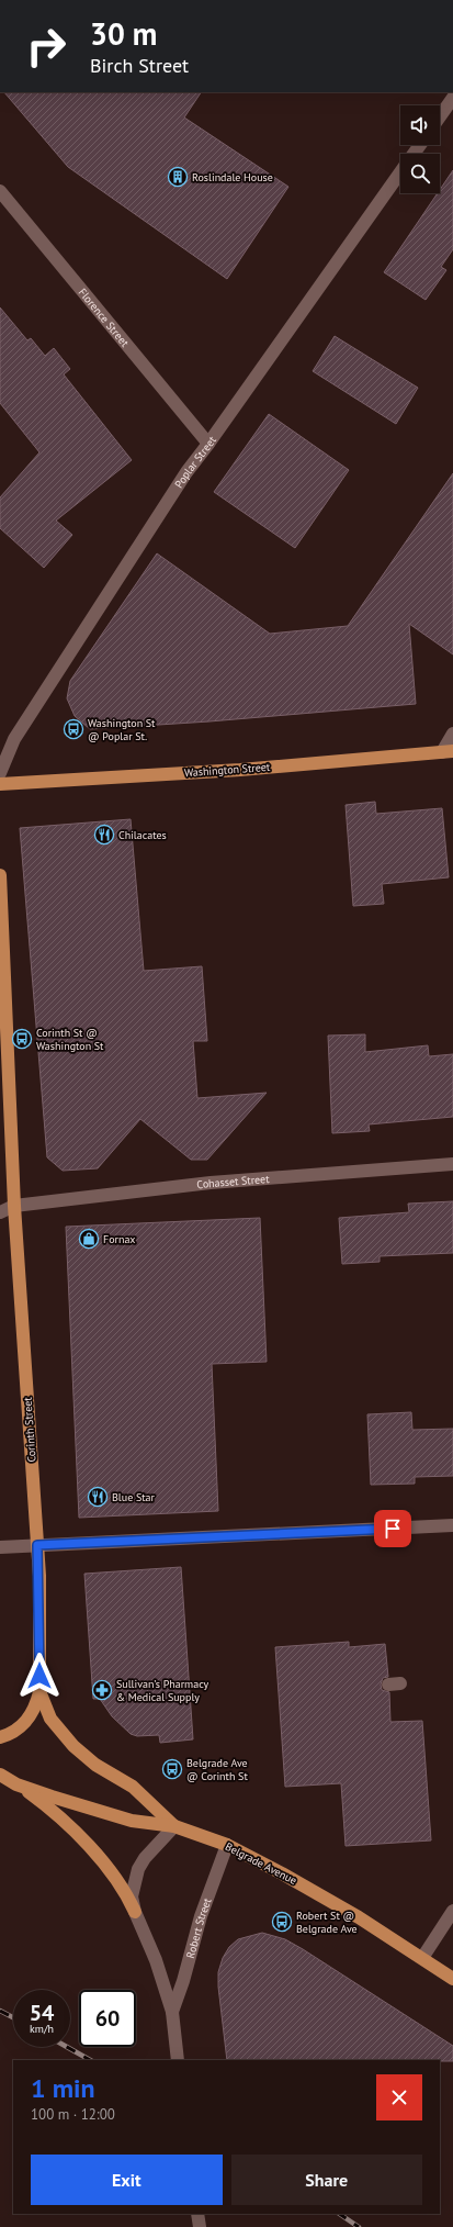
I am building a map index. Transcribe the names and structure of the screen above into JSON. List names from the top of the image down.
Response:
{
  "streets": {
    "main road": ["Washington Street", "Corinth Street", "Belgrade Avenue"],
    "street": [
      "Florence Street",
      "Poplar Street",
      "Cohasset Street",
      "Robert Street"
    ]
  },
  "crossings": [
    ["Florence Street", "Poplar Street"],
    ["Cohasset Street", "Corinth Street"],
    ["Corinth Street", "Belgrade Avenue"],
    ["Belgrade Avenue", "Robert Street"]
  ],
  "places": {
    "building": ["Roslindale House"],
    "bus stop": [
      "Washington St @ Poplar St.",
      "Corinth St @ Washington St",
      "Belgrade Ave @ Corinth St",
      "Robert St @ Belgrade Ave"
    ],
    "restaurant": ["Chilacates", "Blue Star"],
    "shop": ["Fornax"],
    "pharmacy": ["Sullivan’s Pharmacy & Medical Supply"]
  },
  "page": {
    "turn": ["30 m", "Birch Street"],
    "speed": "54 km/h",
    "limit": "60",
    "heading": ["1 min", "100 m · 12:00"],
    "buttons": ["Exit", "Share"]
  }
}
